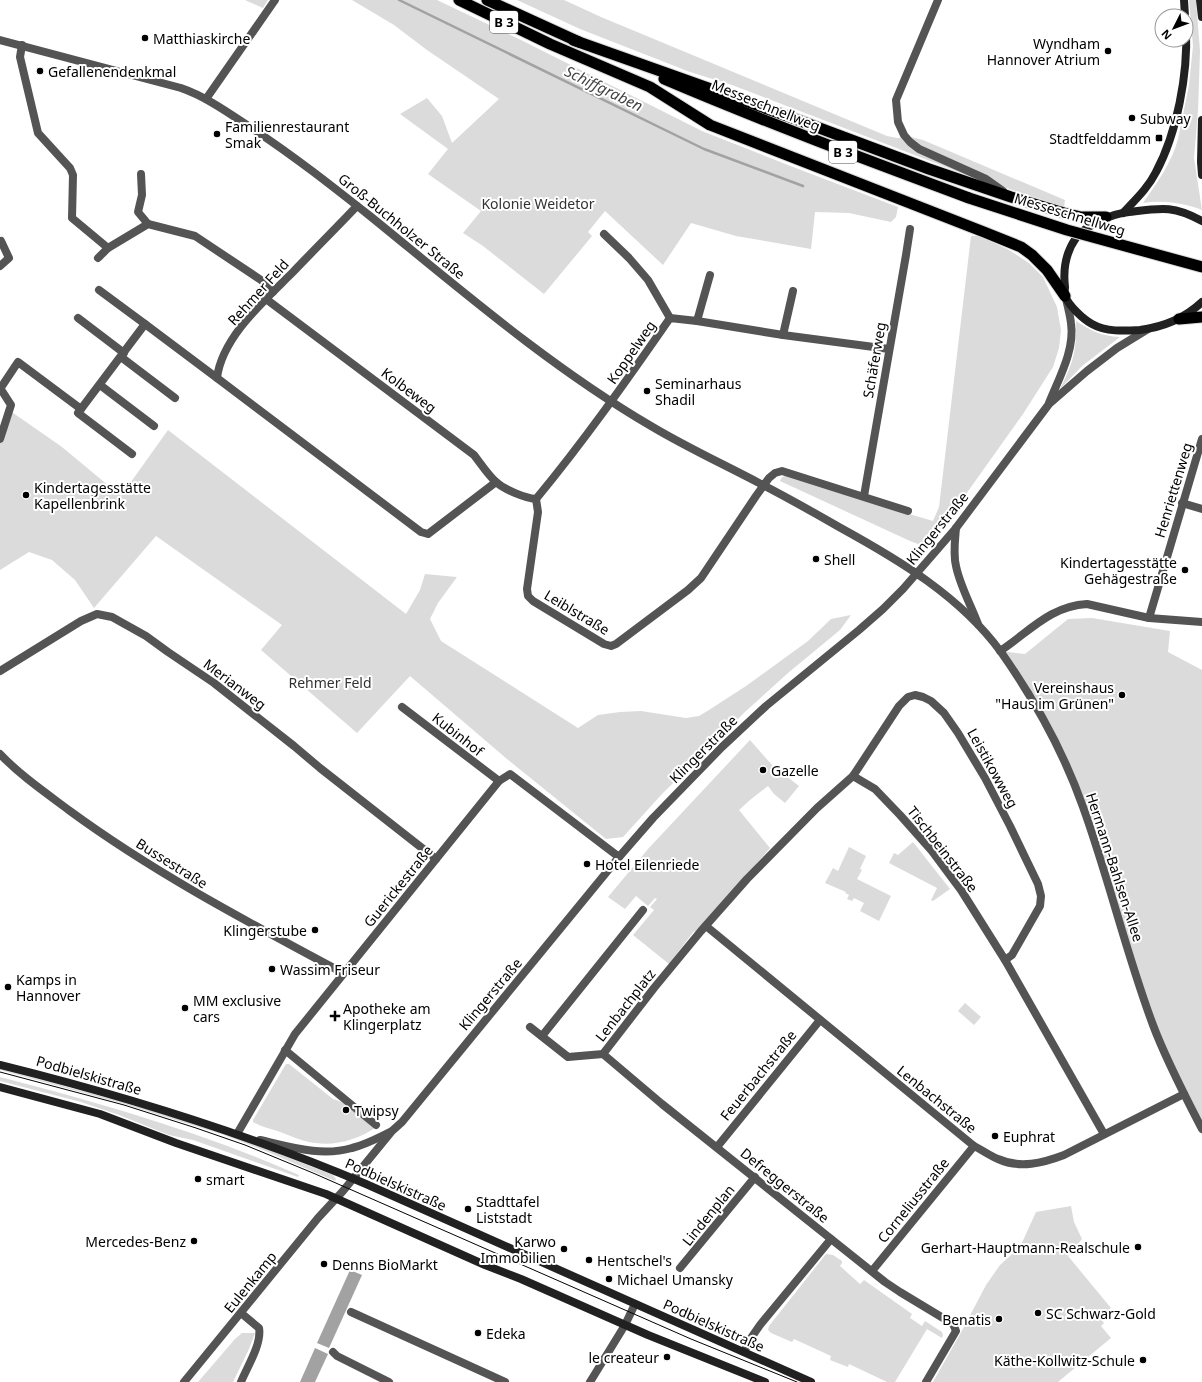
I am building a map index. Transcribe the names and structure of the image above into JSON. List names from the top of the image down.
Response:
{
  "streets": {
    "highway": ["B 3", "Messeschnellweg"],
    "main road": ["Podbielskistraße"],
    "street": [
      "Groß-Buchholzer Straße",
      "Rehmer Feld",
      "Koppelweg",
      "Schäferweg",
      "Kolbeweg",
      "Henriettenweg",
      "Klingerstraße",
      "Leiblstraße",
      "Merianweg",
      "Kubinhof",
      "Leistikowweg",
      "Tischbeinstraße",
      "Bussestraße",
      "Hermann-Bahlsen-Allee",
      "Guerickestraße",
      "Lenbachplatz",
      "Feuerbachstraße",
      "Lenbachstraße",
      "Defreggerstraße",
      "Corneliusstraße",
      "Lindenplan",
      "Eulenkamp"
    ]
  },
  "crossings": [
    ["Groß-Buchholzer Straße", "Rehmer Feld"],
    ["Groß-Buchholzer Straße", "Koppelweg"],
    ["Groß-Buchholzer Straße", "Klingerstraße"],
    ["Groß-Buchholzer Straße", "Leiblstraße"],
    ["Groß-Buchholzer Straße", "Hermann-Bahlsen-Allee"],
    ["Rehmer Feld", "Kolbeweg"],
    ["Koppelweg", "Schäferweg"],
    ["Kolbeweg", "Leiblstraße"],
    ["Klingerstraße", "Hermann-Bahlsen-Allee"],
    ["Klingerstraße", "Guerickestraße"],
    ["Klingerstraße", "Podbielskistraße"],
    ["Klingerstraße", "Eulenkamp"],
    ["Merianweg", "Guerickestraße"],
    ["Kubinhof", "Guerickestraße"],
    ["Leistikowweg", "Tischbeinstraße"],
    ["Tischbeinstraße", "Lenbachstraße"],
    ["Bussestraße", "Guerickestraße"],
    ["Hermann-Bahlsen-Allee", "Lenbachstraße"],
    ["Guerickestraße", "Podbielskistraße"],
    ["Lenbachplatz", "Lenbachstraße"],
    ["Lenbachplatz", "Defreggerstraße"],
    ["Feuerbachstraße", "Lenbachstraße"],
    ["Feuerbachstraße", "Defreggerstraße"],
    ["Lenbachstraße", "Corneliusstraße"],
    ["Defreggerstraße", "Corneliusstraße"],
    ["Defreggerstraße", "Lindenplan"]
  ],
  "water": ["Schiffgraben"],
  "parks": ["Kolonie Weidetor", "Rehmer Feld"],
  "places": {
    "other": [
      "Matthiaskirche",
      "Wyndham Hannover Atrium",
      "Gefallenendenkmal",
      "Subway",
      "Familienrestaurant Smak",
      "Seminarhaus Shadil",
      "Kindertagesstätte Kapellenbrink",
      "Shell",
      "Kindertagesstätte Gehägestraße",
      "Vereinshaus \"Haus im Grünen\"",
      "Gazelle",
      "Hotel Eilenriede",
      "Klingerstube",
      "Wassim Friseur",
      "Kamps in Hannover",
      "MM exclusive cars",
      "Twipsy",
      "Euphrat",
      "smart",
      "Stadttafel Liststadt",
      "Mercedes-Benz",
      "Gerhart-Hauptmann-Realschule",
      "Karwo Immobilien",
      "Hentschel's",
      "Denns BioMarkt",
      "Michael Umansky",
      "SC Schwarz-Gold",
      "Benatis",
      "Edeka",
      "le createur",
      "Käthe-Kollwitz-Schule"
    ],
    "transit": ["Stadtfelddamm"],
    "health": ["Apotheke am Klingerplatz"]
  },
  "north": "bottom left"
}
